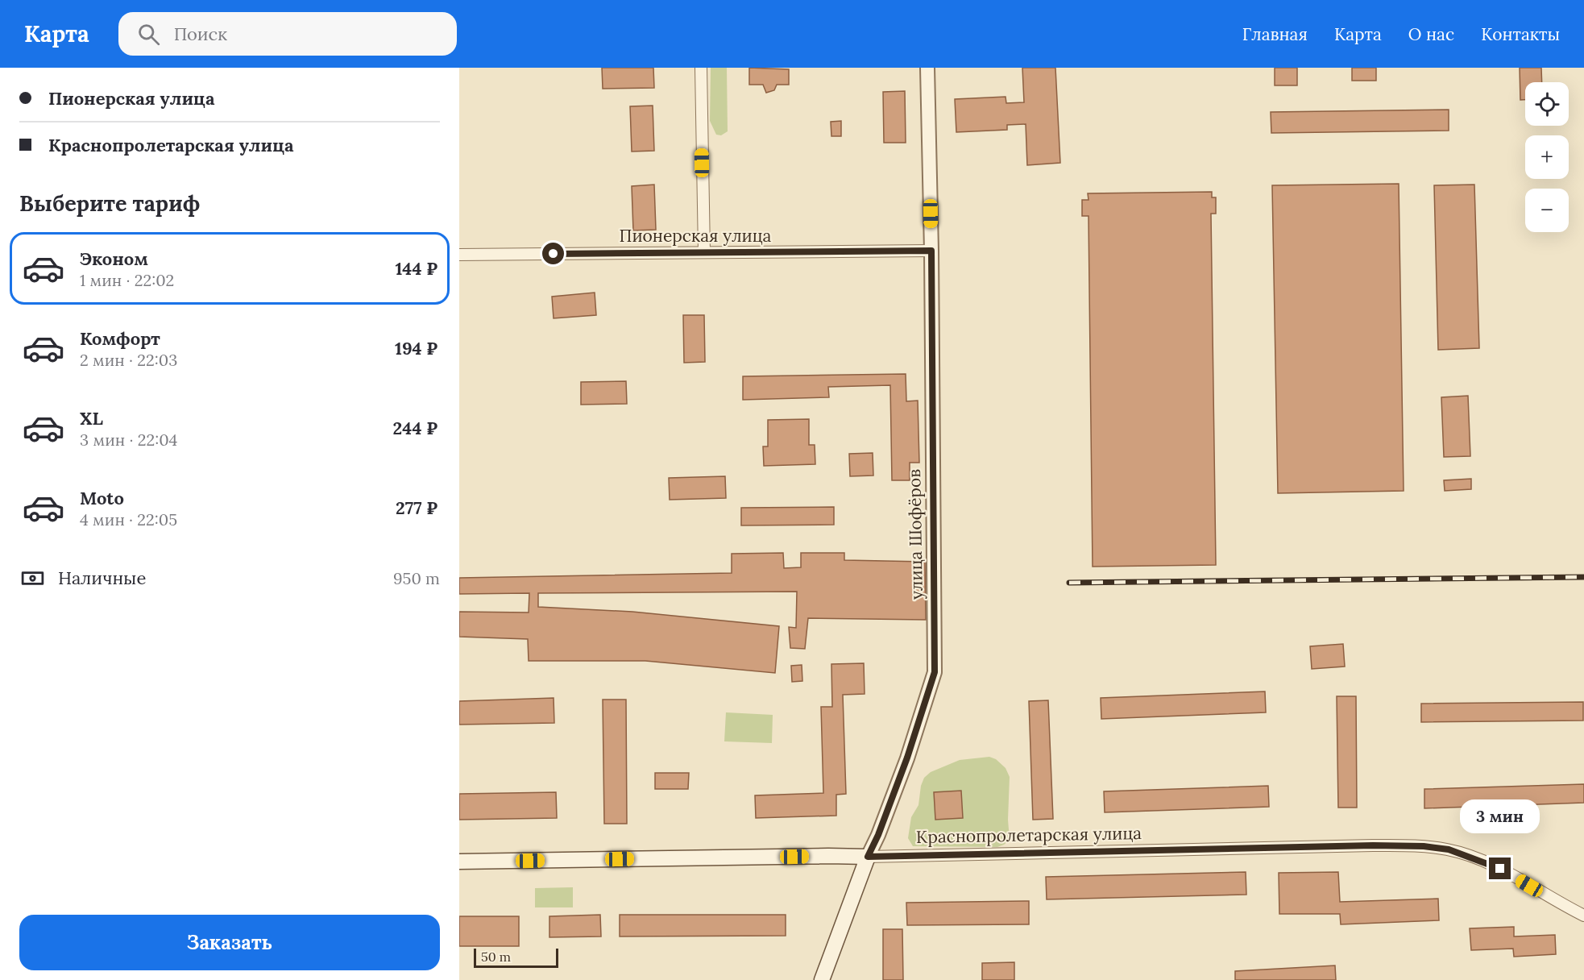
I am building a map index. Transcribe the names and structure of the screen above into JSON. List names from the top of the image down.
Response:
{
  "streets": {
    "main road": ["улица Шофёров", "Краснопролетарская улица"],
    "street": ["Пионерская улица"]
  },
  "crossings": [
    ["Пионерская улица", "улица Шофёров"],
    ["улица Шофёров", "Краснопролетарская улица"]
  ],
  "scale_bar": "50 m",
  "page": {
    "header": "Карта",
    "search": "Поиск",
    "nav": [
      "Главная",
      "Карта",
      "О нас",
      "Контакты"
    ],
    "banner": ["Пионерская улица", "Краснопролетарская улица"],
    "map_buttons": ["+", "−"],
    "heading": "Выберите тариф",
    "list": [
      {
        "name": "Эконом",
        "note": "1 мин · 22:02",
        "value": "144 ₽"
      },
      {
        "name": "Комфорт",
        "note": "2 мин · 22:03",
        "value": "194 ₽"
      },
      {
        "name": "XL",
        "note": "3 мин · 22:04",
        "value": "244 ₽"
      },
      {
        "name": "Moto",
        "note": "4 мин · 22:05",
        "value": "277 ₽"
      }
    ],
    "pay": ["Наличные", "950 m"],
    "bubble": "3 мин",
    "buttons": "Заказать",
    "scale": "50 m"
  }
}
